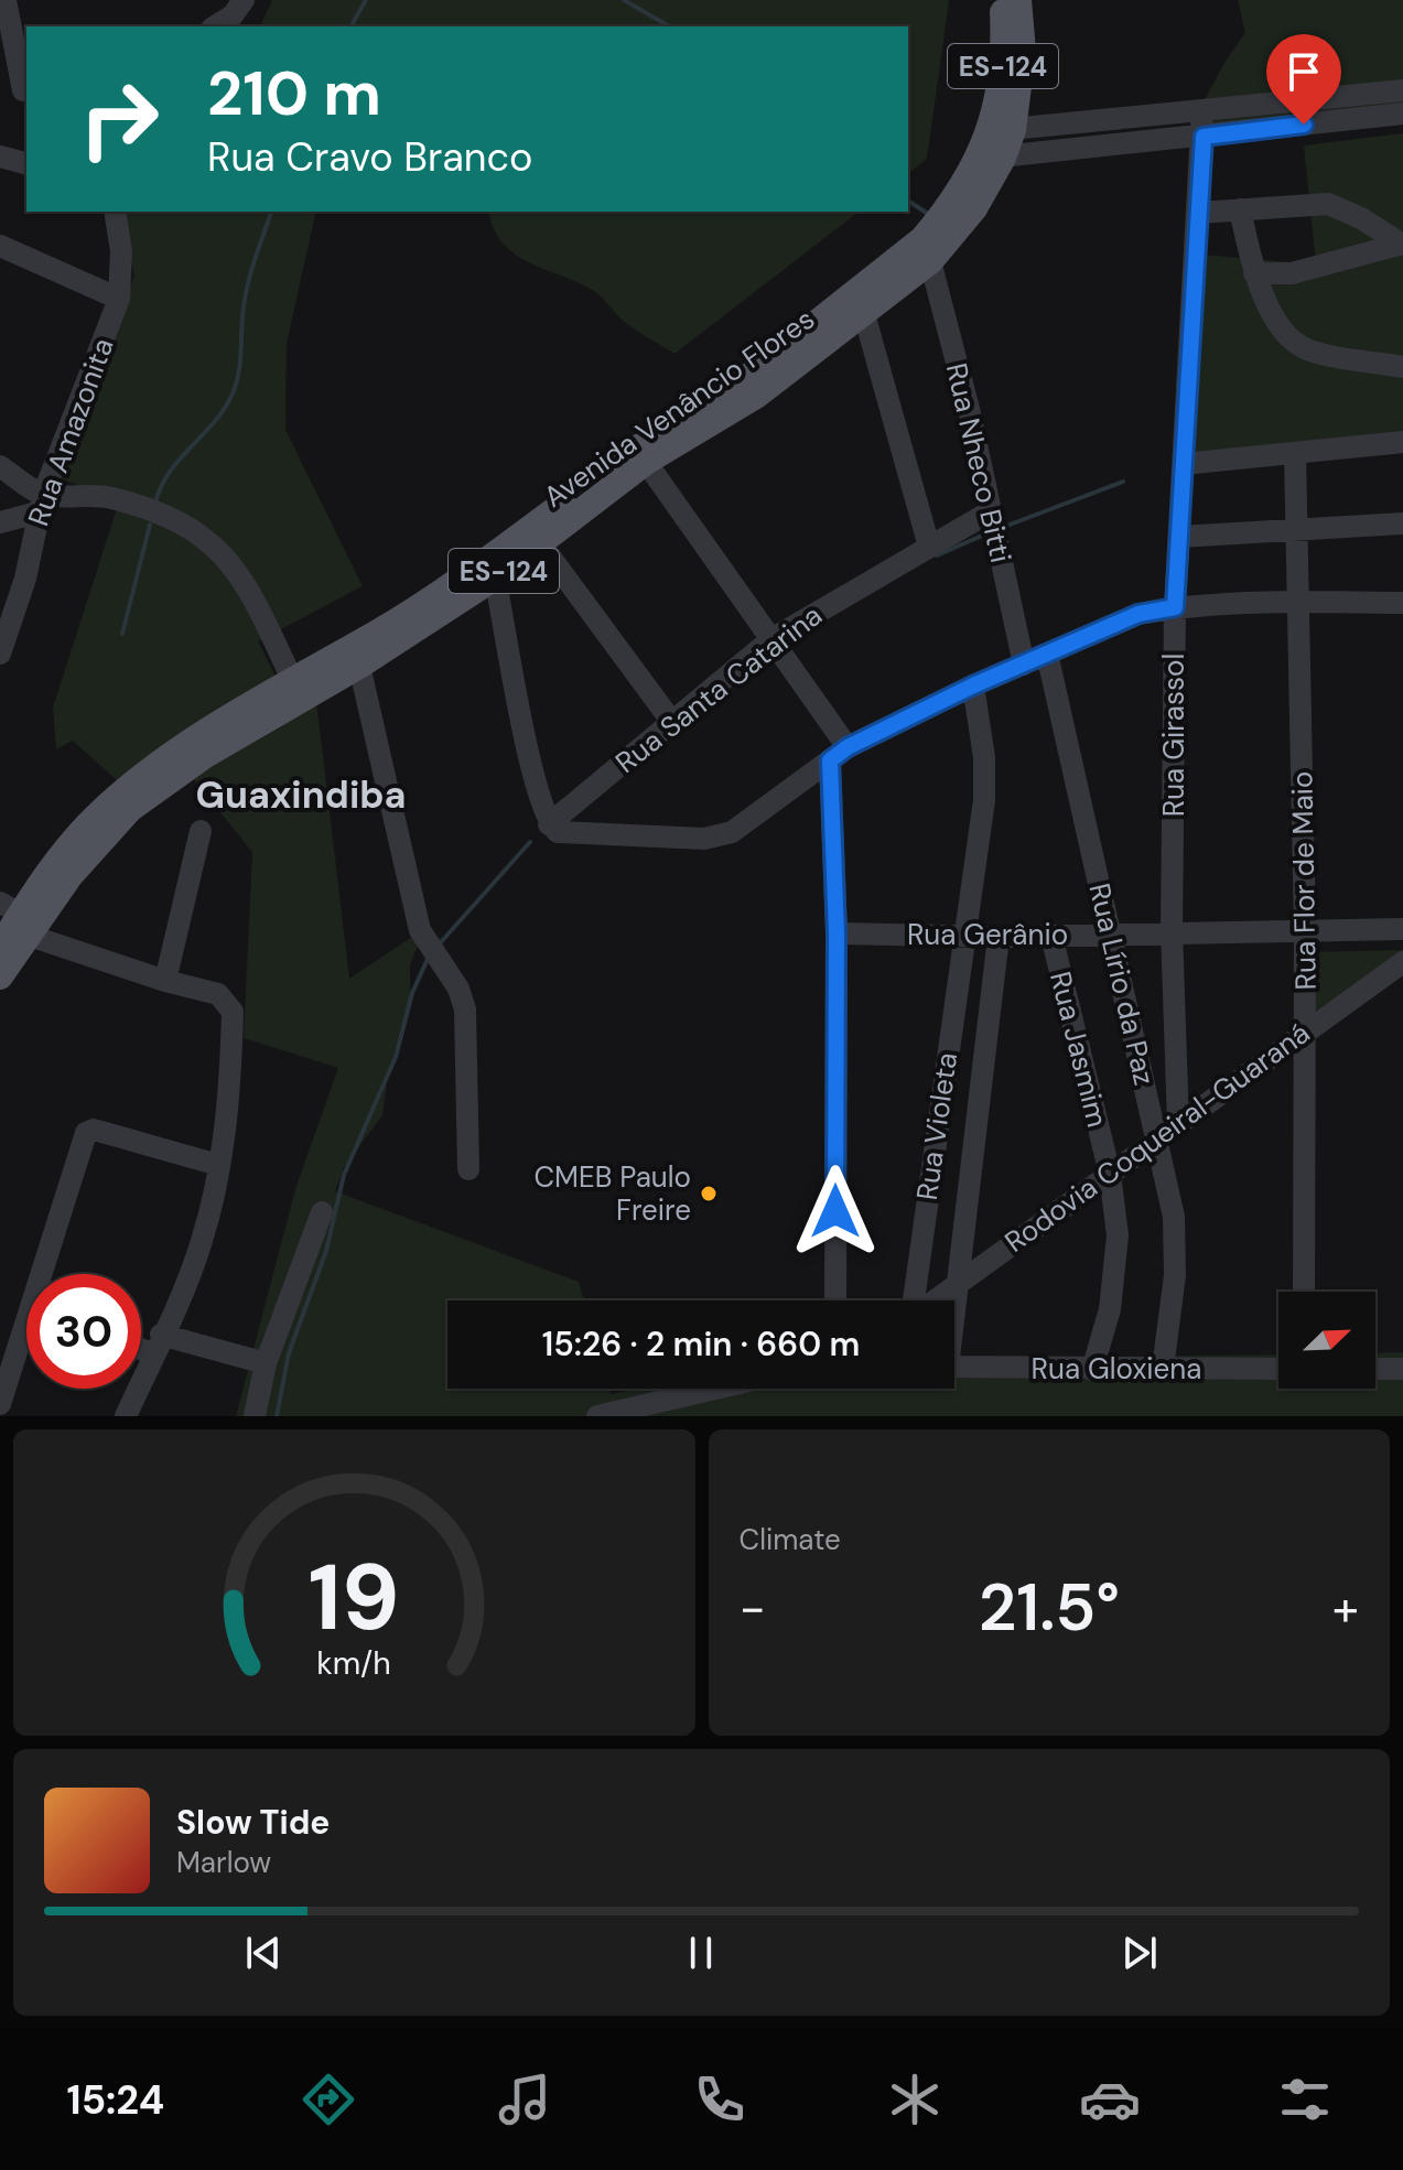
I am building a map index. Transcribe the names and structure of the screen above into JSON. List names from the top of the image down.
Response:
{
  "streets": {
    "main road": ["ES-124", "Avenida Venâncio Flores"],
    "street": [
      "Rua Amazonita",
      "Rua Nheco Bitti",
      "Rua Santa Catarina",
      "Rua Girassol",
      "Rua Flor de Maio",
      "Rua Gerânio",
      "Rua Lírio da Paz",
      "Rua Jasmim",
      "Rua Violeta",
      "Rodovia Coqueiral-Guaraná",
      "Rua Gloxiena"
    ]
  },
  "crossings": [
    ["ES-124", "Avenida Venâncio Flores"],
    ["Avenida Venâncio Flores", "Rua Nheco Bitti"],
    ["Rua Nheco Bitti", "Rua Santa Catarina"],
    ["Rua Girassol", "Rua Gerânio"],
    ["Rua Girassol", "Rodovia Coqueiral-Guaraná"],
    ["Rua Flor de Maio", "Rua Gerânio"],
    ["Rua Flor de Maio", "Rodovia Coqueiral-Guaraná"],
    ["Rua Gerânio", "Rua Lírio da Paz"],
    ["Rua Gerânio", "Rua Jasmim"],
    ["Rua Gerânio", "Rua Violeta"],
    ["Rua Lírio da Paz", "Rodovia Coqueiral-Guaraná"],
    ["Rua Lírio da Paz", "Rua Gloxiena"],
    ["Rua Jasmim", "Rodovia Coqueiral-Guaraná"],
    ["Rua Jasmim", "Rua Gloxiena"],
    ["Rua Violeta", "Rodovia Coqueiral-Guaraná"]
  ],
  "districts": ["Guaxindiba"],
  "places": ["CMEB Paulo Freire"],
  "north": "top right",
  "page": {
    "turn": ["210 m", "Rua Cravo Branco"],
    "limit": "30",
    "trip": "15:26 · 2 min · 660 m",
    "tile": "Climate",
    "heat": ["−", "21.5°", "+"],
    "song": ["Slow Tide", "Marlow"],
    "tabs": "15:24",
    "gauge": ["19", "km/h"]
  }
}
